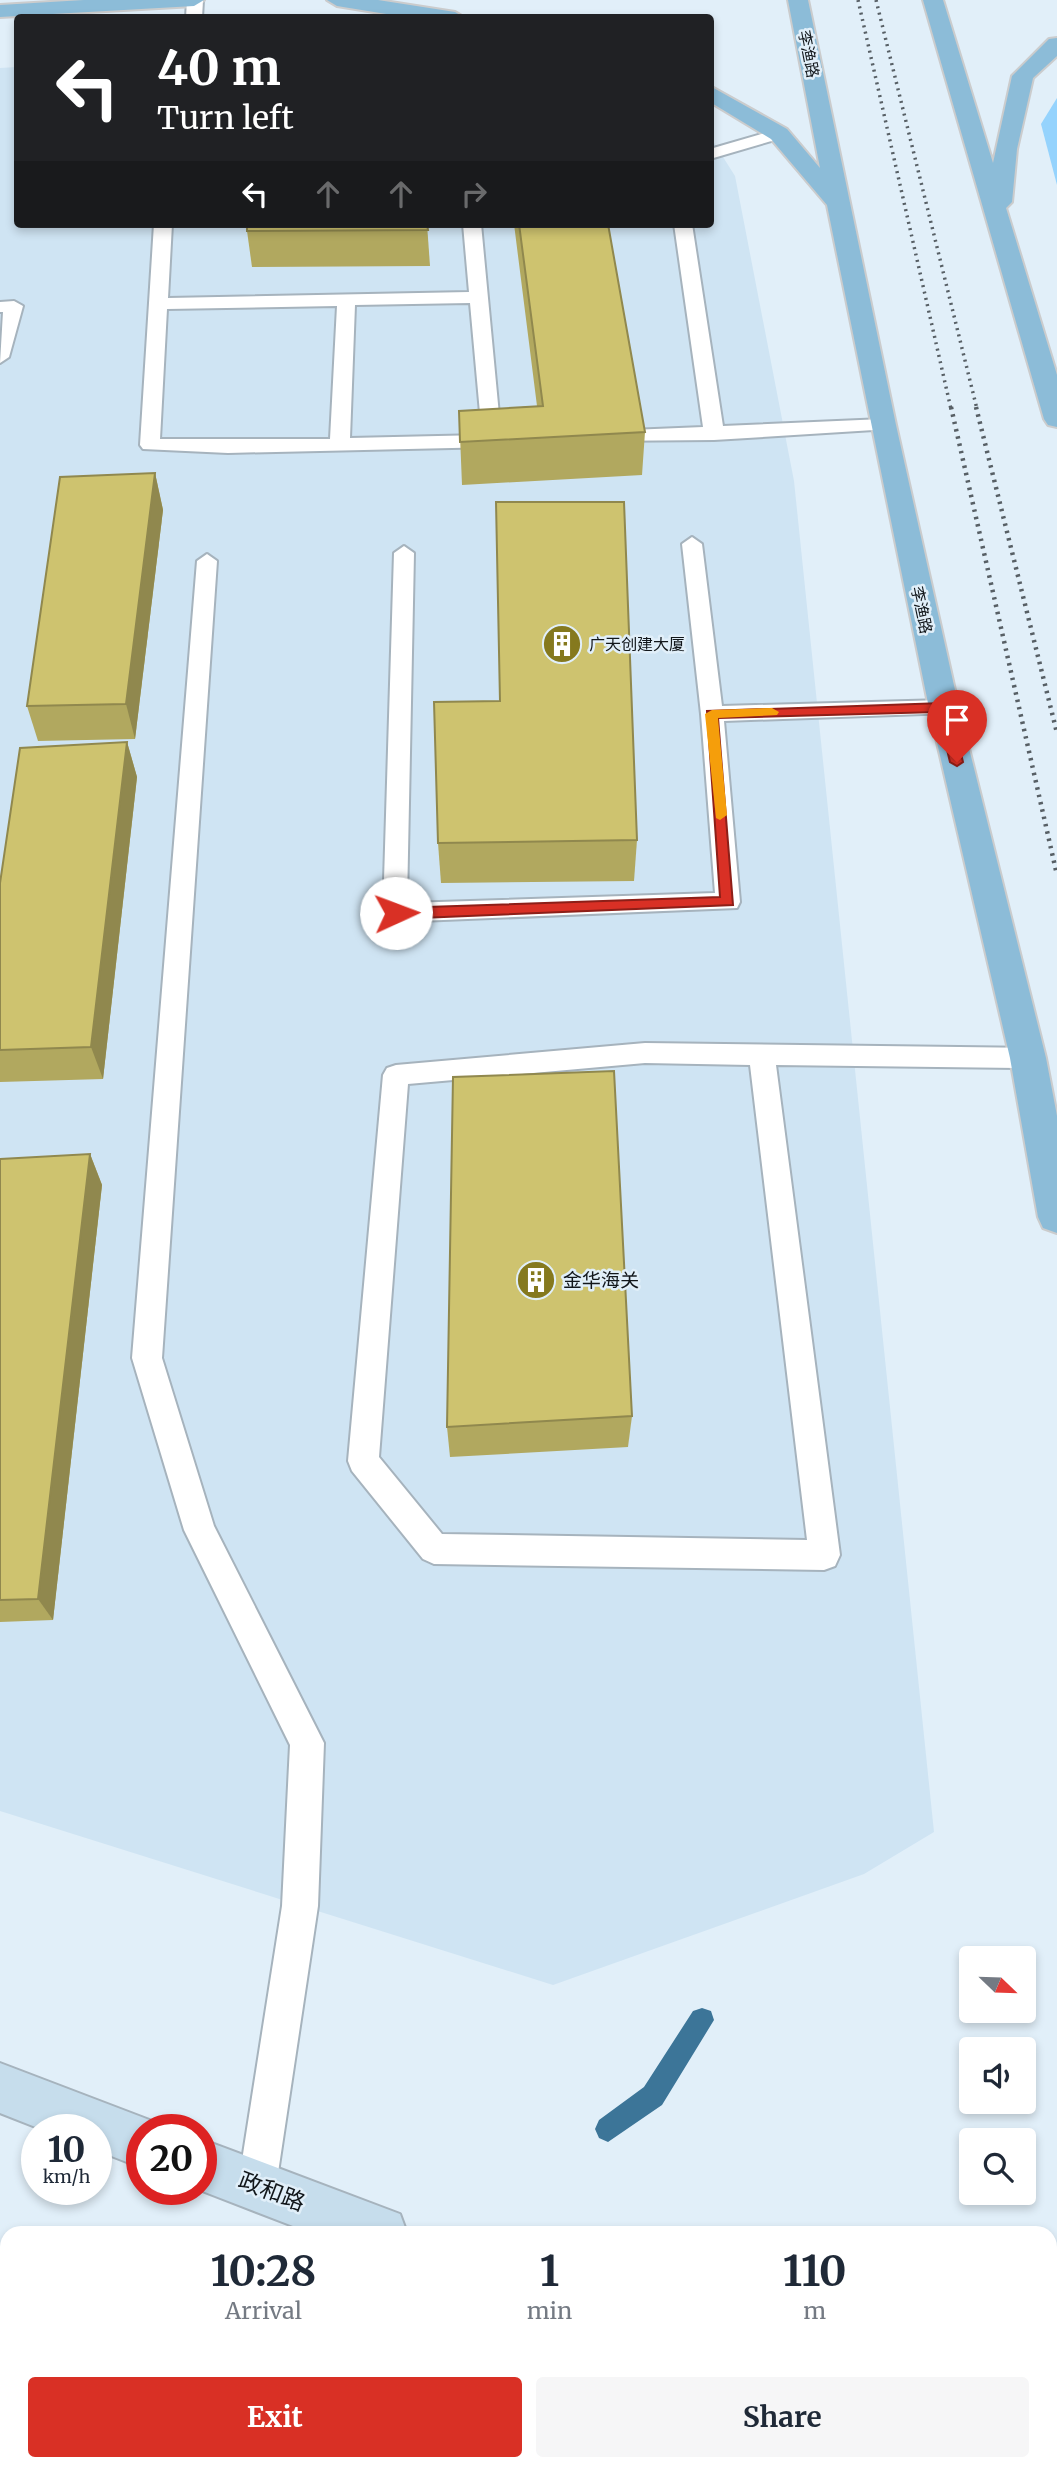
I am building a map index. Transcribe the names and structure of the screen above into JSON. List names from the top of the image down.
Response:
{
  "streets": {
    "main road": ["李渔路"],
    "street": ["政和路"]
  },
  "places": {
    "building": ["广天创建大厦", "金华海关"]
  },
  "north": "bottom right",
  "page": {
    "turn": ["40 m", "Turn left"],
    "speed": "10 km/h",
    "limit": "20",
    "eta": [
      "10:28",
      "Arrival",
      "1",
      "min",
      "110",
      "m"
    ],
    "buttons": ["Exit", "Share"]
  }
}
